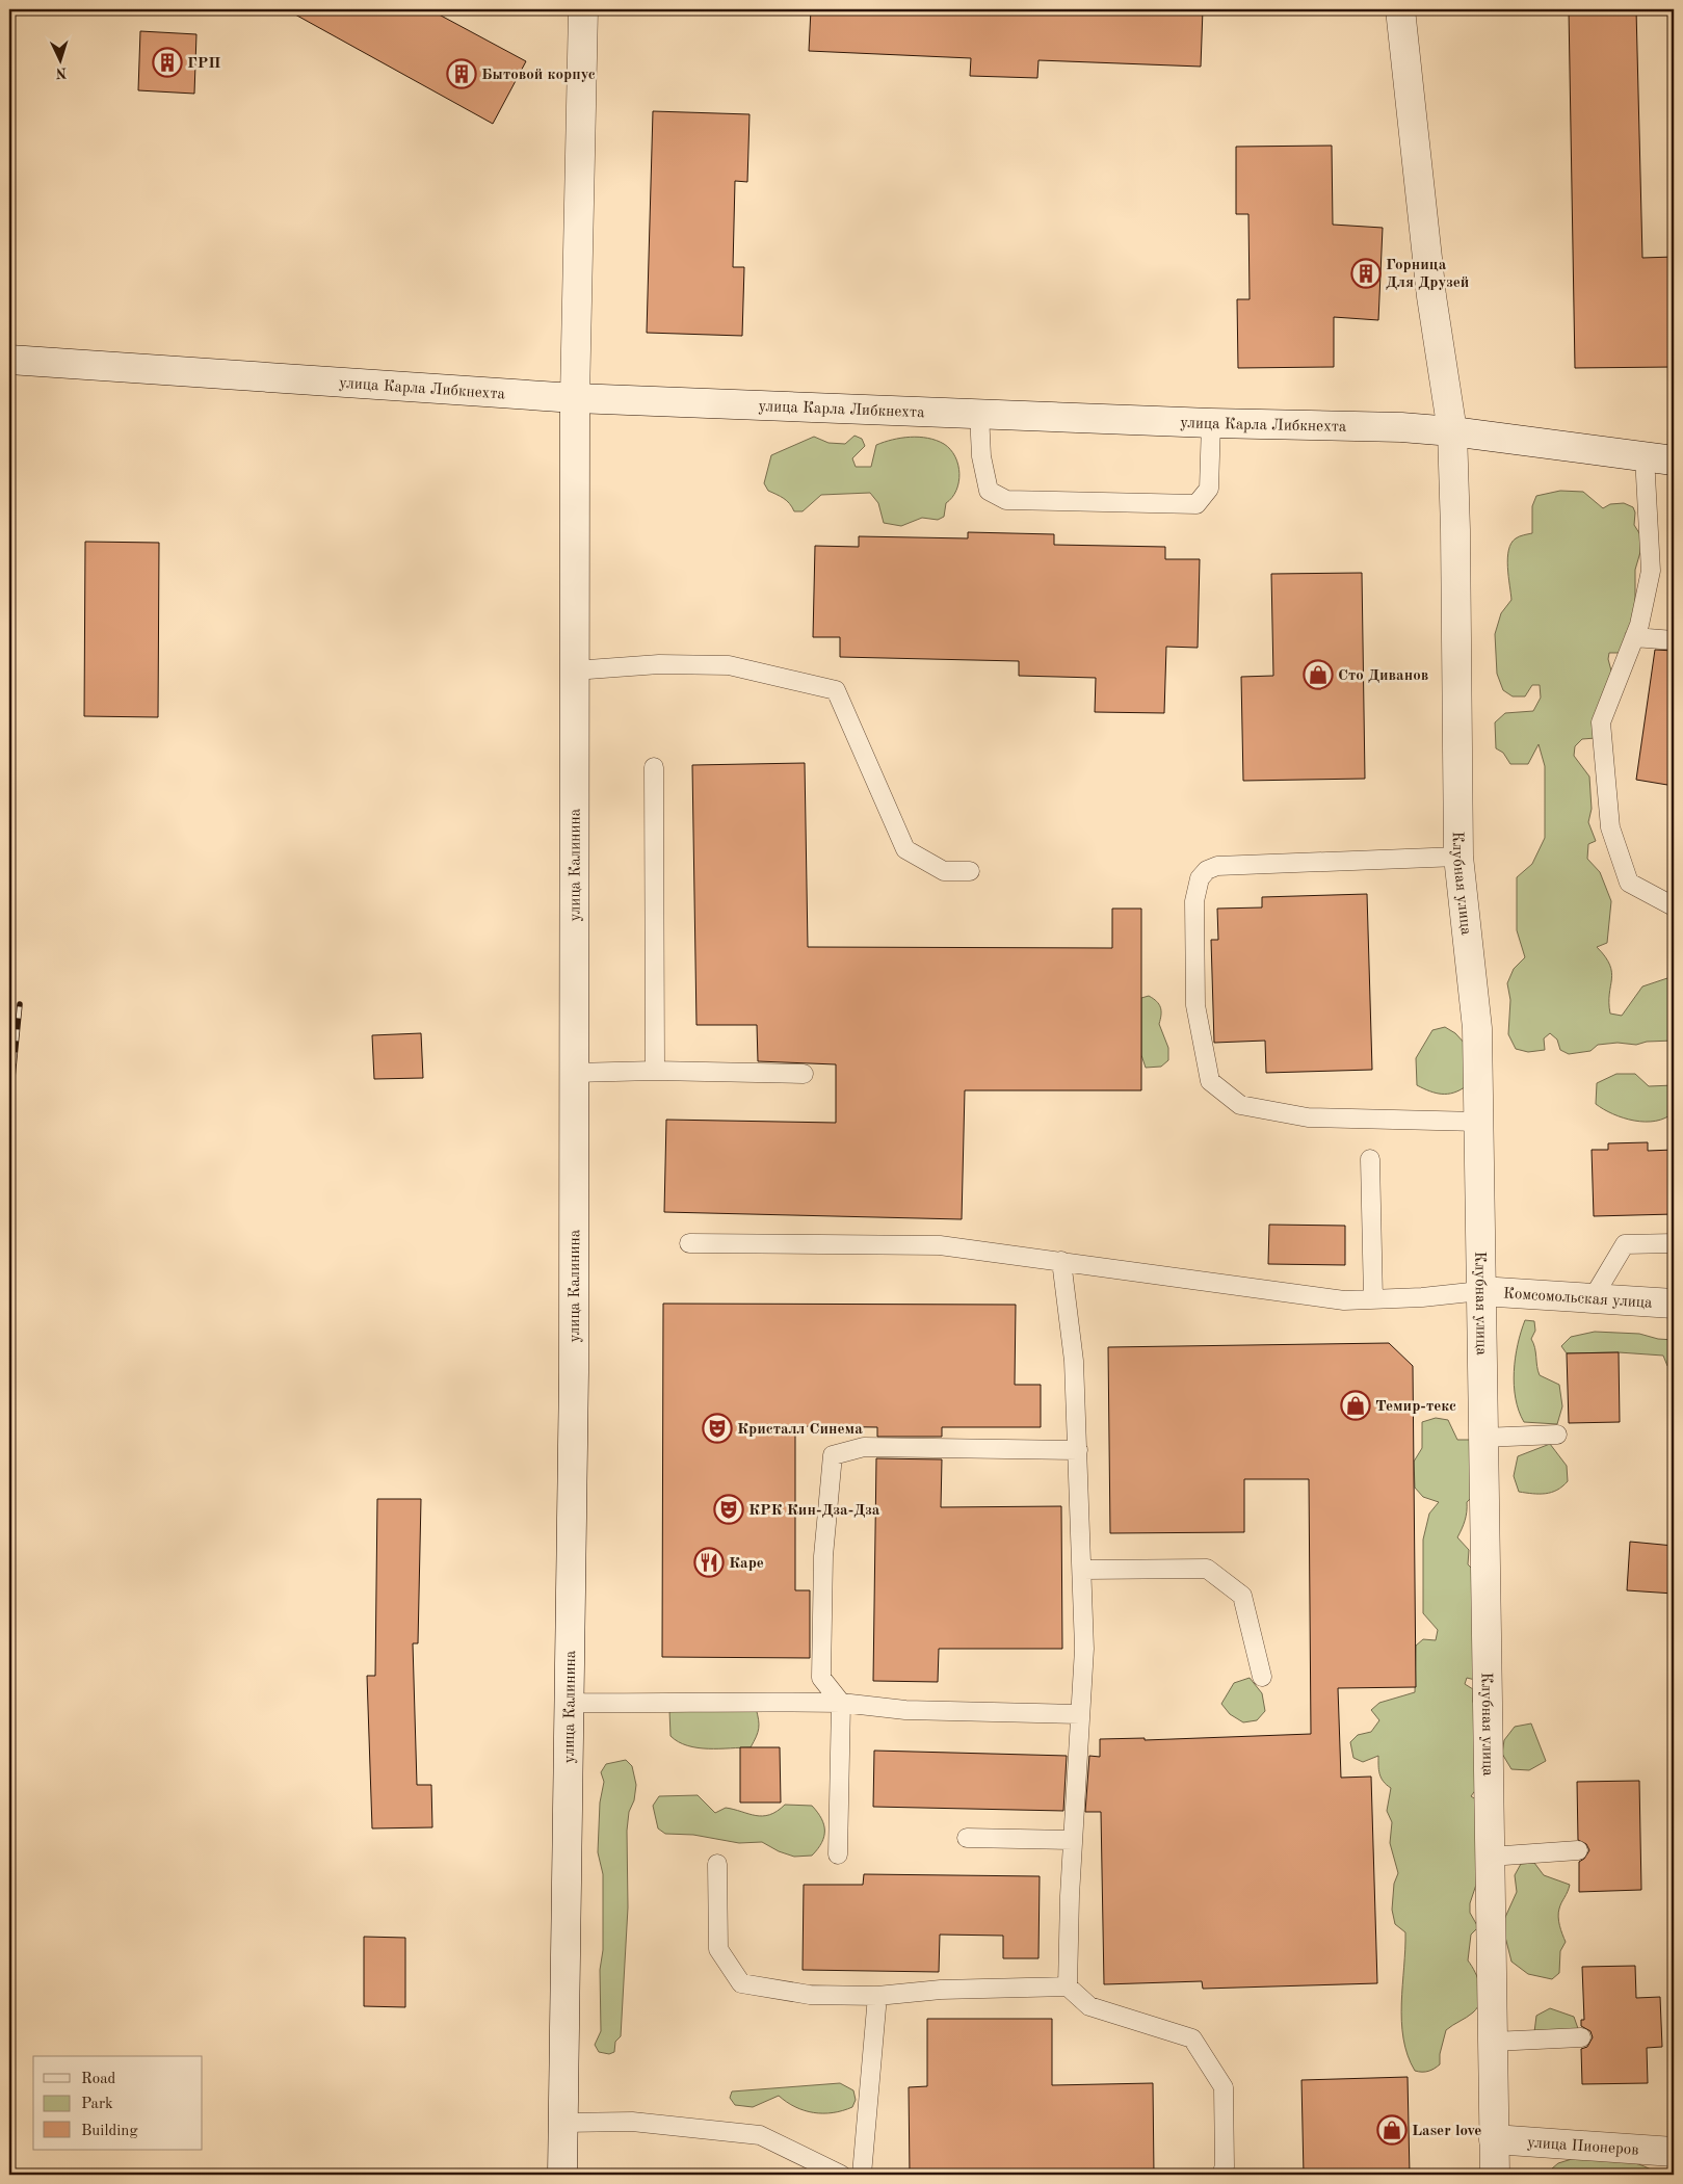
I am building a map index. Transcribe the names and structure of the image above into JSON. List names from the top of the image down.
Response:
{
  "streets": {
    "street": [
      "улица Карла Либкнехта",
      "улица Калинина",
      "Клубная улица",
      "Комсомольская улица",
      "улица Пионеров"
    ]
  },
  "crossings": [
    ["улица Карла Либкнехта", "улица Калинина"],
    ["улица Карла Либкнехта", "Клубная улица"],
    ["Клубная улица", "Комсомольская улица"],
    ["Клубная улица", "улица Пионеров"]
  ],
  "places": {
    "building": ["ГРП", "Бытовой корпус", "Горница Для Друзей"],
    "shop": ["Сто Диванов", "Темир-текс", "Laser love"],
    "theatre": ["Кристалл Синема", "КРК Кин-Дза-Дза"],
    "restaurant": ["Каре"]
  },
  "legend": ["Road", "Park", "Building"],
  "north": "bottom"
}
